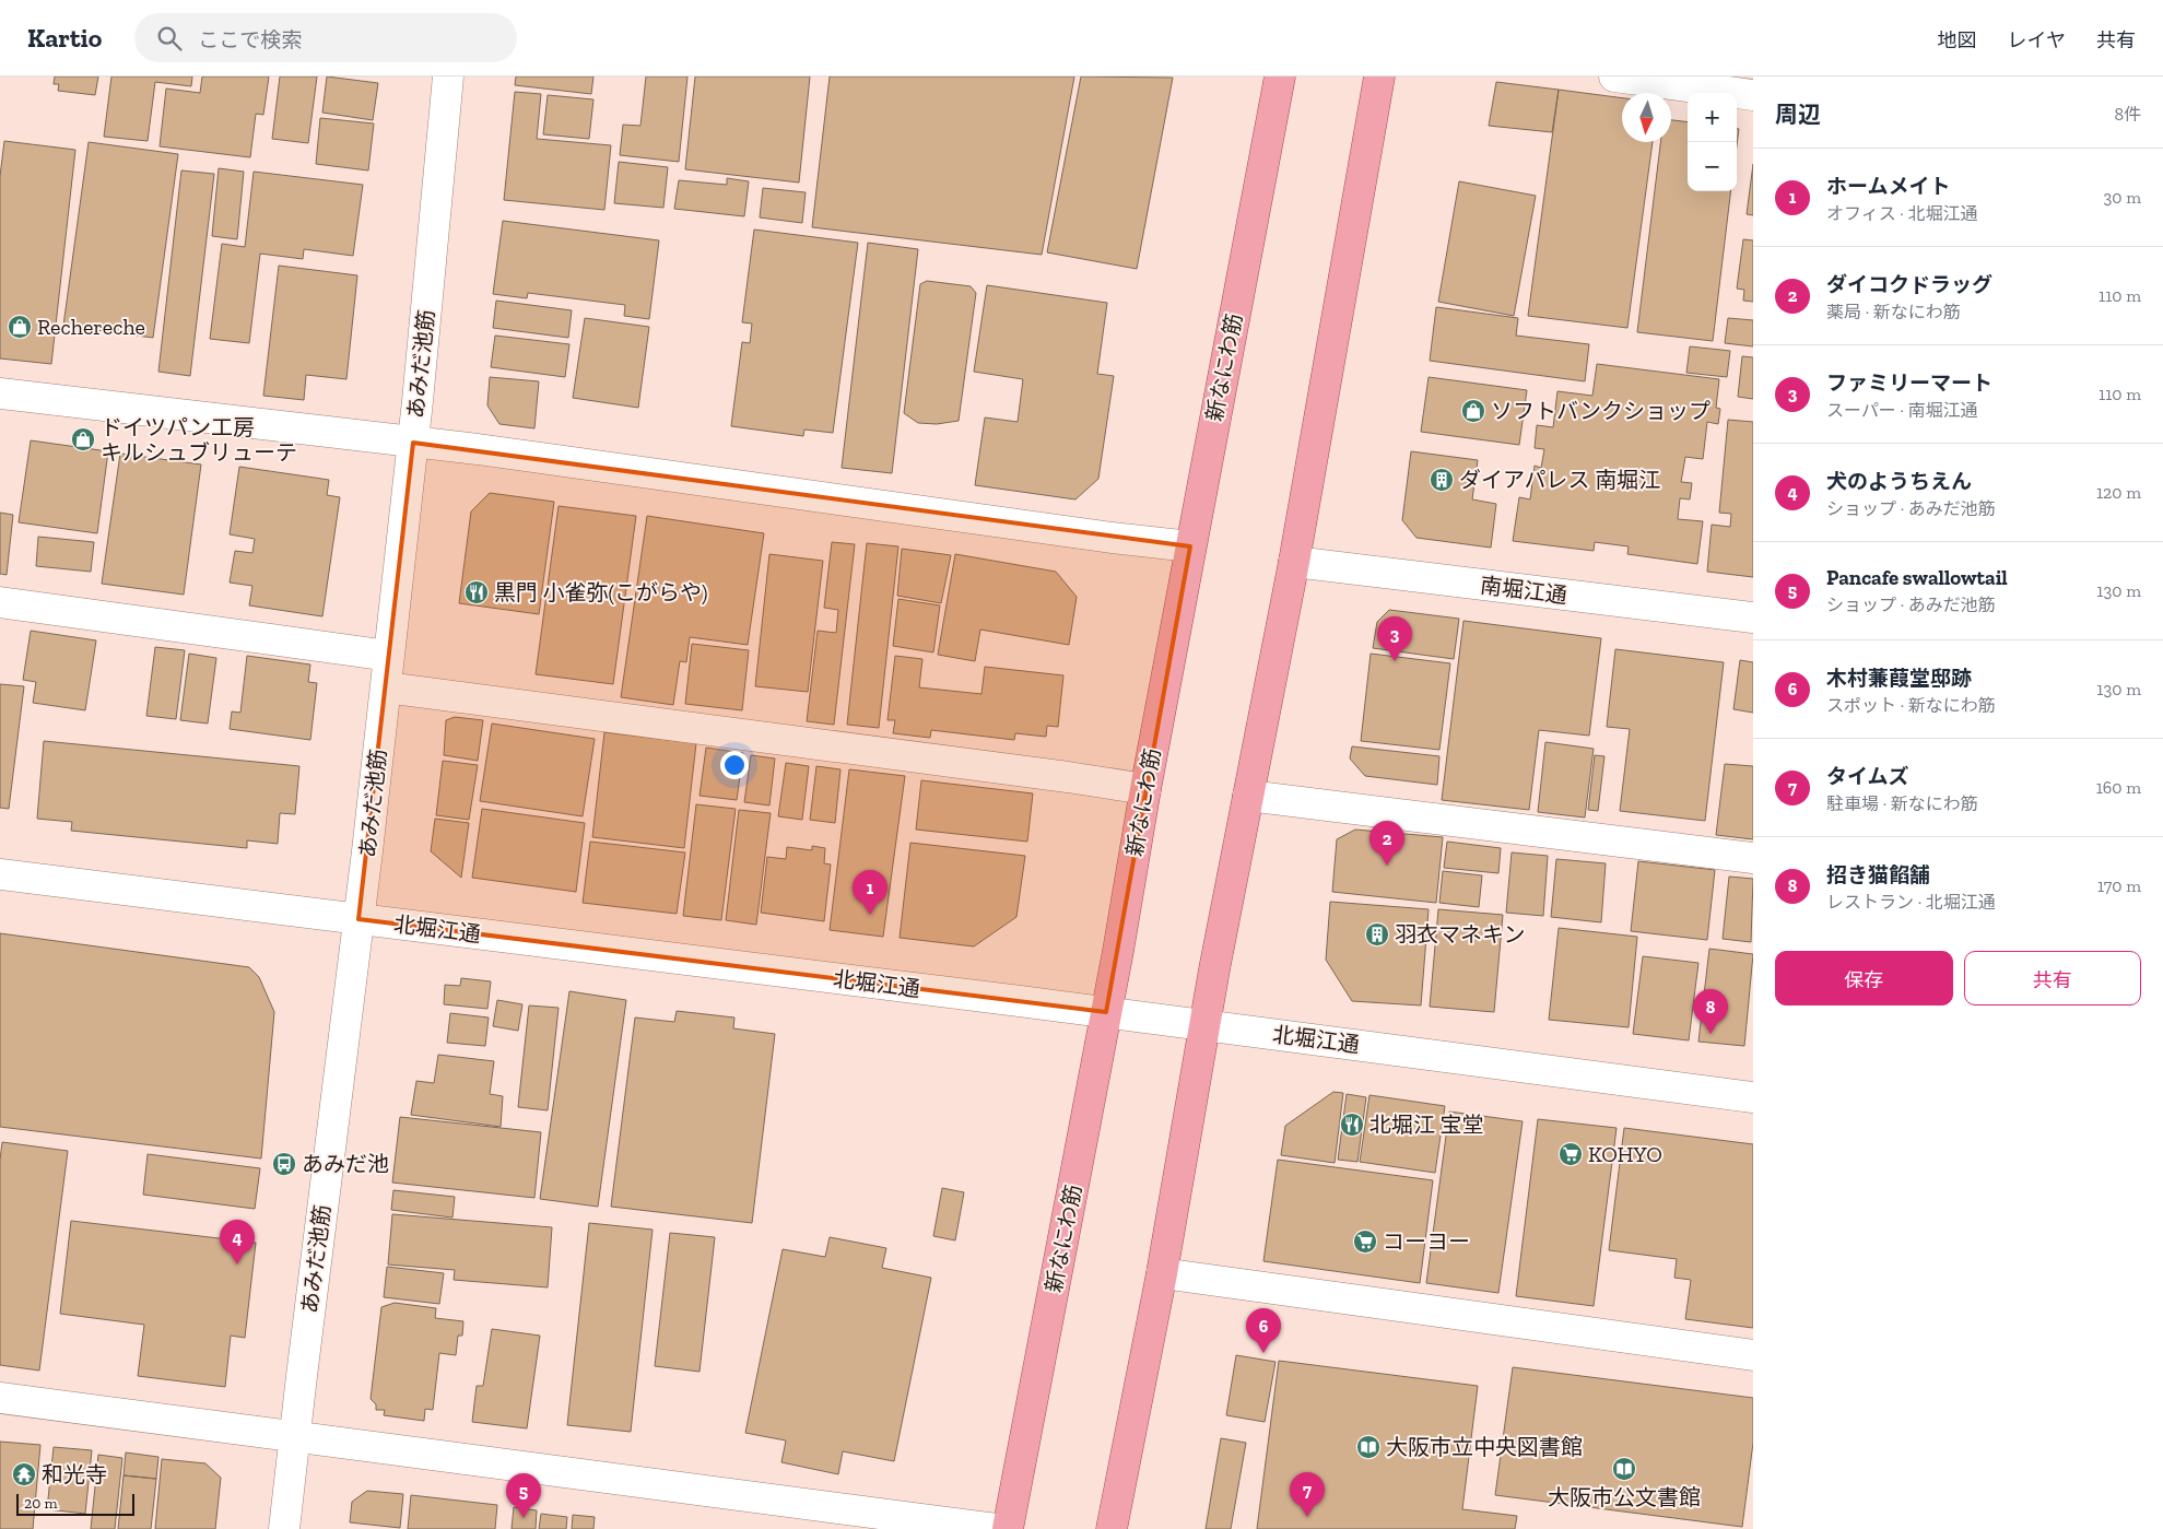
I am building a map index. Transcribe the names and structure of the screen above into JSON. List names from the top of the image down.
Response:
{
  "streets": {
    "main road": ["新なにわ筋"],
    "street": ["あみだ池筋", "南堀江通", "北堀江通"]
  },
  "crossings": [
    ["あみだ池筋", "北堀江通"],
    ["新なにわ筋", "北堀江通"]
  ],
  "places": {
    "shop": ["Rechereche", "ソフトバンクショップ", "ドイツパン工房 キルシュブリューテ"],
    "building": ["ダイアパレス 南堀江", "羽衣マネキン"],
    "restaurant": ["黒門 小雀弥(こがらや)", "北堀江 宝堂"],
    "supermarket": ["KOHYO", "コーヨー"],
    "bus stop": ["あみだ池"],
    "library": ["大阪市立中央図書館", "大阪市公文書館"],
    "temple": ["和光寺"]
  },
  "scale_bar": "20 m",
  "north": "bottom",
  "page": {
    "header": "Kartio",
    "search": "ここで検索",
    "nav": ["地図", "レイヤ", "共有"],
    "heading": ["周辺", "8件"],
    "map_buttons": ["+", "−"],
    "list": [
      {
        "mark": "1",
        "name": "ホームメイト",
        "note": "オフィス · 北堀江通",
        "value": "30 m"
      },
      {
        "mark": "2",
        "name": "ダイコクドラッグ",
        "note": "薬局 · 新なにわ筋",
        "value": "110 m"
      },
      {
        "mark": "3",
        "name": "ファミリーマート",
        "note": "スーパー · 南堀江通",
        "value": "110 m"
      },
      {
        "mark": "4",
        "name": "犬のようちえん",
        "note": "ショップ · あみだ池筋",
        "value": "120 m"
      },
      {
        "mark": "5",
        "name": "Pancafe swallowtail",
        "note": "ショップ · あみだ池筋",
        "value": "130 m"
      },
      {
        "mark": "6",
        "name": "木村蒹葭堂邸跡",
        "note": "スポット · 新なにわ筋",
        "value": "130 m"
      },
      {
        "mark": "7",
        "name": "タイムズ",
        "note": "駐車場 · 新なにわ筋",
        "value": "160 m"
      },
      {
        "mark": "8",
        "name": "招き猫餡舗",
        "note": "レストラン · 北堀江通",
        "value": "170 m"
      }
    ],
    "pins": [
      "3",
      "2",
      "1",
      "8",
      "4",
      "6",
      "7",
      "5"
    ],
    "buttons": ["保存", "共有"],
    "scale": "20 m"
  }
}
